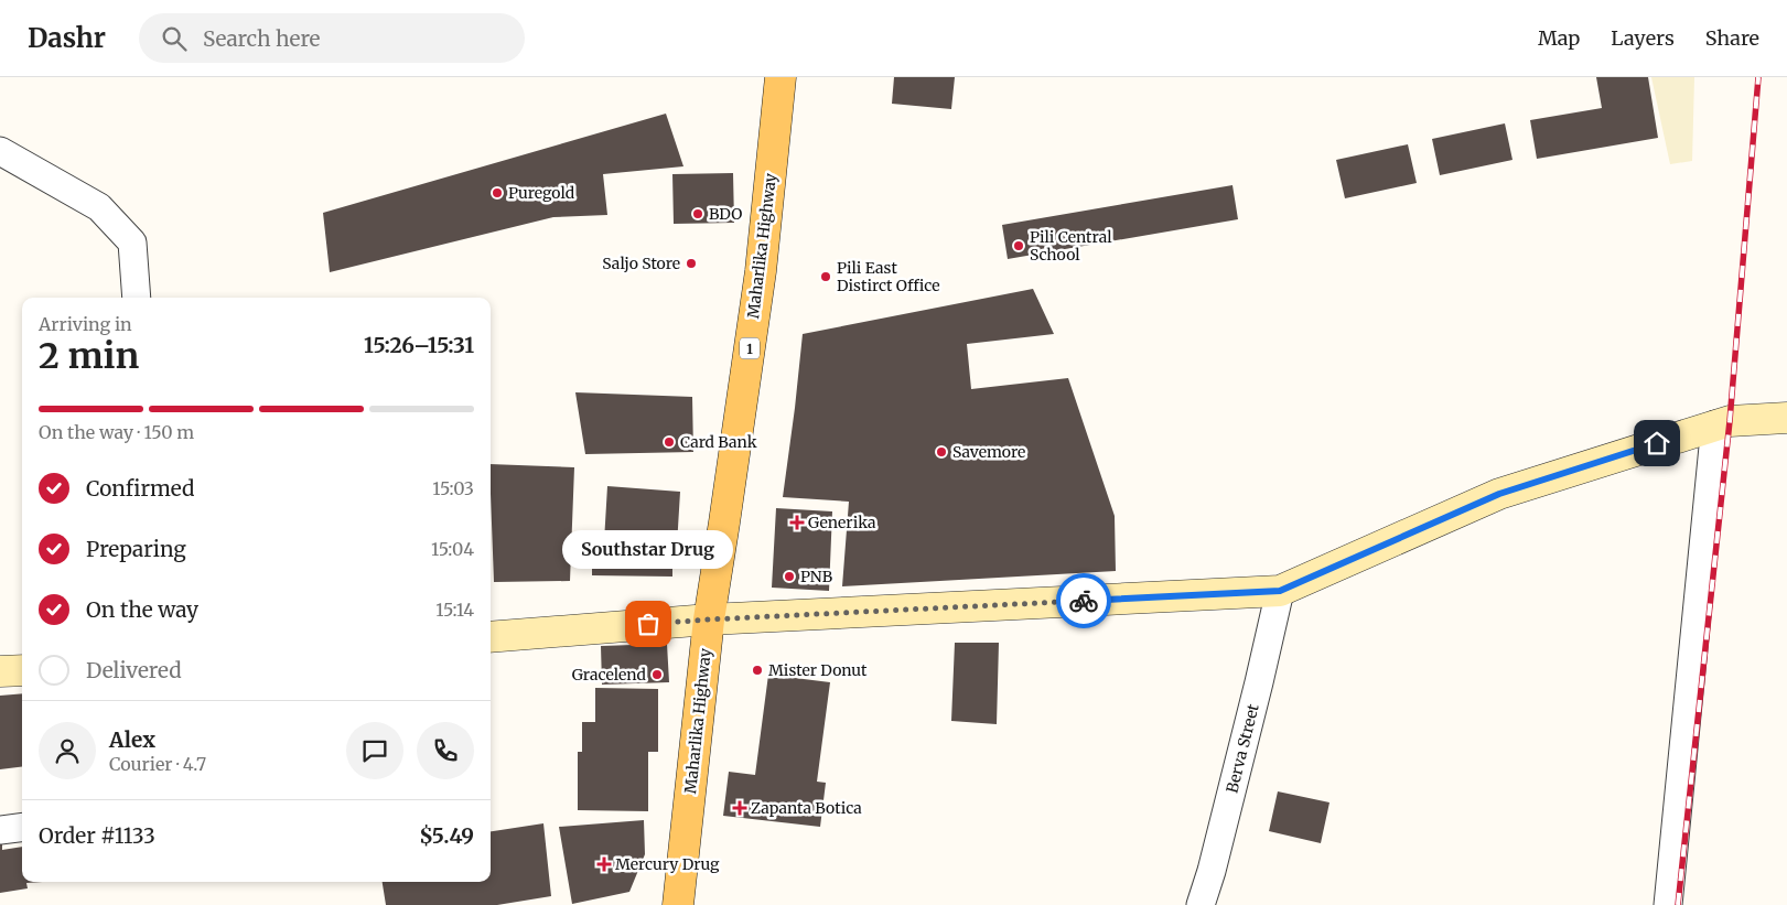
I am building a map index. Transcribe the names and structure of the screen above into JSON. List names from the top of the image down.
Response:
{
  "streets": {
    "main road": ["Maharlika Highway", "1"],
    "street": ["Berva Street"]
  },
  "places": {
    "other": [
      "Puregold",
      "BDO",
      "Pili Central School",
      "Saljo Store",
      "Pili East Distirct Office",
      "Card Bank",
      "Savemore",
      "PNB",
      "Southstar Drug",
      "Mister Donut",
      "Gracelend"
    ],
    "health": ["Generika", "Zapanta Botica", "Mercury Drug"]
  },
  "page": {
    "header": "Dashr",
    "search": "Search here",
    "nav": ["Map", "Layers", "Share"],
    "heading": ["2 min", "Arriving in", "15:26–15:31"],
    "panel": [
      "Alex",
      "Courier · 4.7",
      "Order #1133",
      "$5.49"
    ],
    "bar": "On the way · 150 m",
    "list": [
      ["Confirmed", "15:03"],
      ["Preparing", "15:04"],
      ["On the way", "15:14"],
      "Delivered"
    ],
    "bubble": "Southstar Drug"
  }
}
